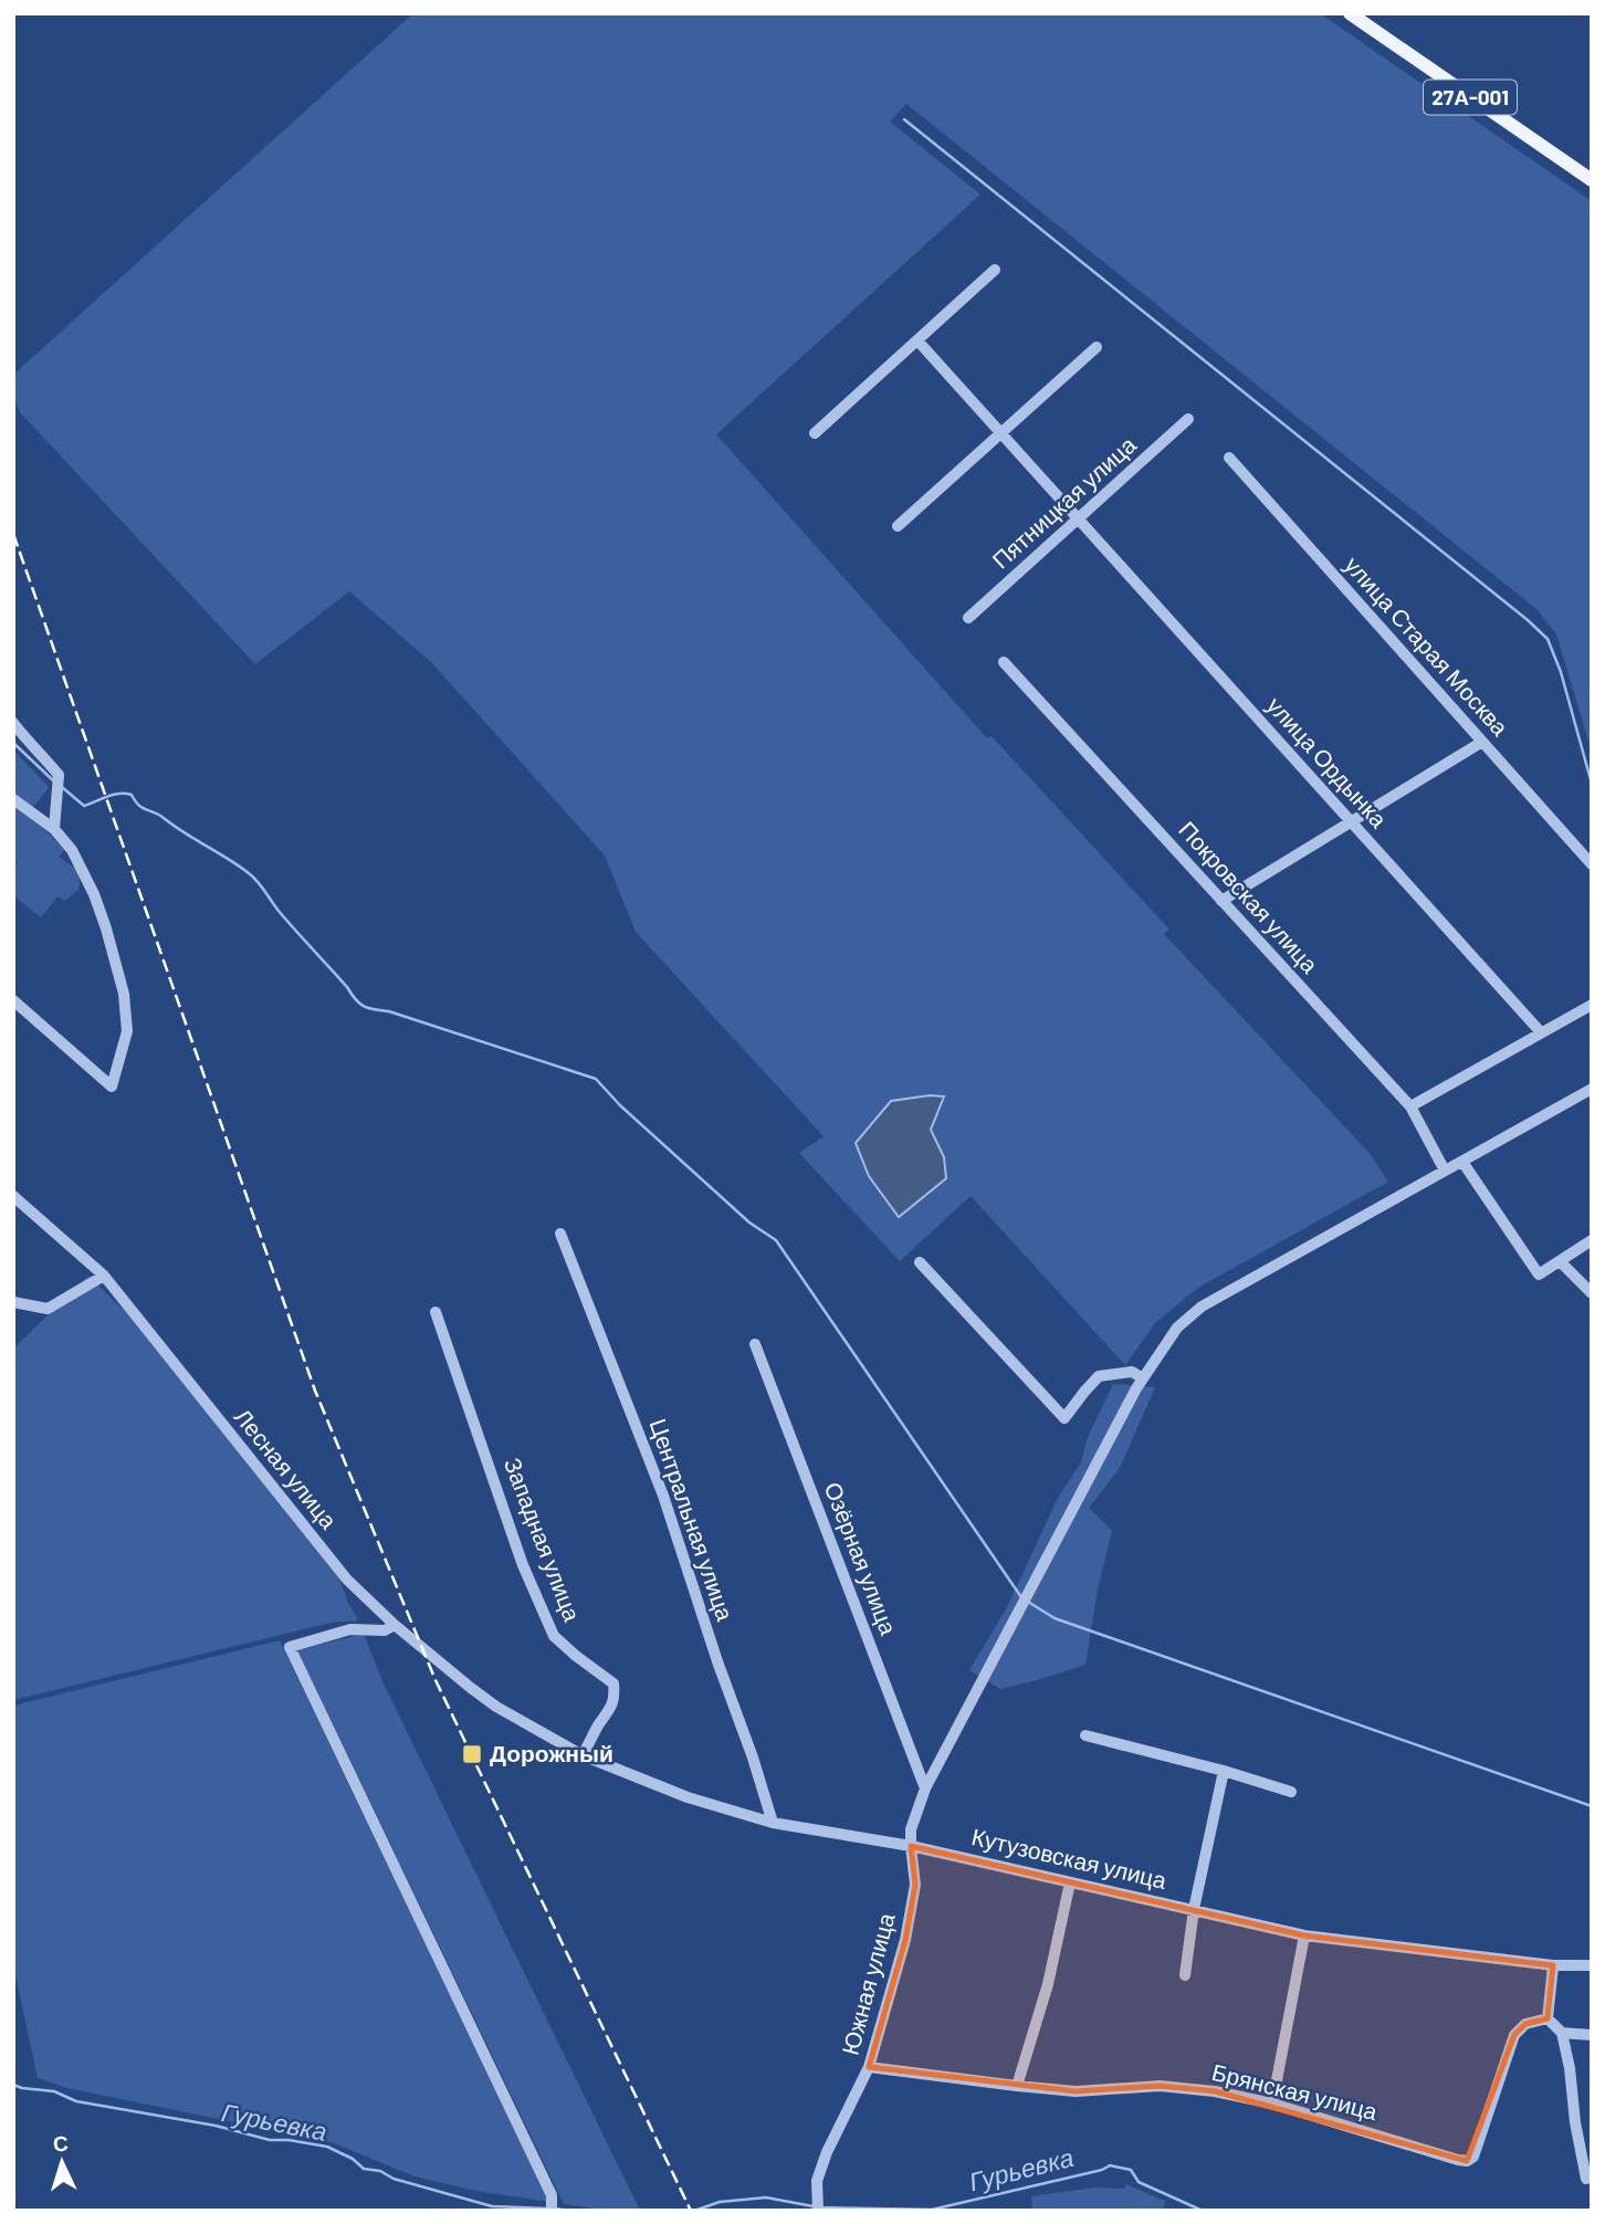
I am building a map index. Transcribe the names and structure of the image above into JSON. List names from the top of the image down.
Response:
{
  "streets": {
    "main road": ["27А-001"],
    "street": [
      "Пятницкая улица",
      "улица Старая Москва",
      "улица Ордынка",
      "Покровская улица",
      "Лесная улица",
      "Центральная улица",
      "Западная улица",
      "Озёрная улица",
      "Кутузовская улица",
      "Южная улица",
      "Брянская улица"
    ]
  },
  "crossings": [
    ["Пятницкая улица", "улица Ордынка"],
    ["Покровская улица", "Южная улица"],
    ["Лесная улица", "Кутузовская улица"],
    ["Центральная улица", "Кутузовская улица"],
    ["Западная улица", "Кутузовская улица"],
    ["Озёрная улица", "Южная улица"],
    ["Кутузовская улица", "Южная улица"],
    ["Южная улица", "Брянская улица"]
  ],
  "water": ["Гурьевка"],
  "places": {
    "transit": ["Дорожный"]
  },
  "north": "top"
}
